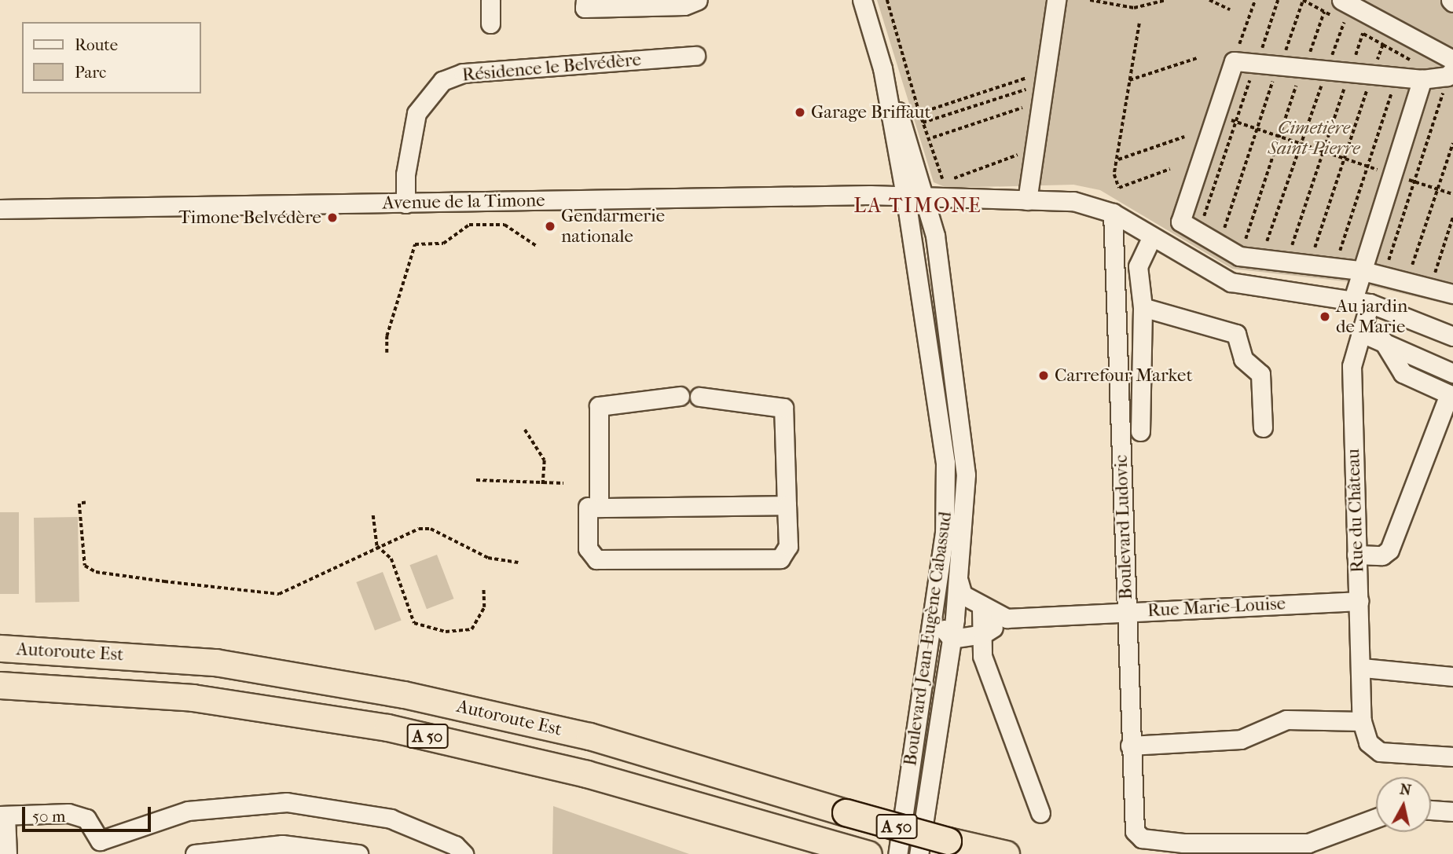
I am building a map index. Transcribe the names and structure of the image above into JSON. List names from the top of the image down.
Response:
{
  "streets": {
    "highway": ["Autoroute Est", "A 50"],
    "street": [
      "Résidence le Belvédère",
      "Avenue de la Timone",
      "Rue du Château",
      "Boulevard Ludovic",
      "Rue Marie-Louise",
      "Boulevard Jean-Eugène Cabassud"
    ]
  },
  "crossings": [
    ["Résidence le Belvédère", "Avenue de la Timone"],
    ["Avenue de la Timone", "Rue du Château"],
    ["Avenue de la Timone", "Boulevard Ludovic"],
    ["Avenue de la Timone", "Boulevard Jean-Eugène Cabassud"],
    ["Rue du Château", "Rue Marie-Louise"],
    ["Boulevard Ludovic", "Rue Marie-Louise"],
    ["Rue Marie-Louise", "Boulevard Jean-Eugène Cabassud"]
  ],
  "districts": ["LA TIMONE"],
  "parks": ["Cimetière Saint-Pierre"],
  "places": [
    "Garage Briffaut",
    "Timone Belvédère",
    "Gendarmerie nationale",
    "Au jardin de Marie",
    "Carrefour Market"
  ],
  "legend": ["Route", "Parc"],
  "scale_bar": "50 m",
  "north": "top"
}
